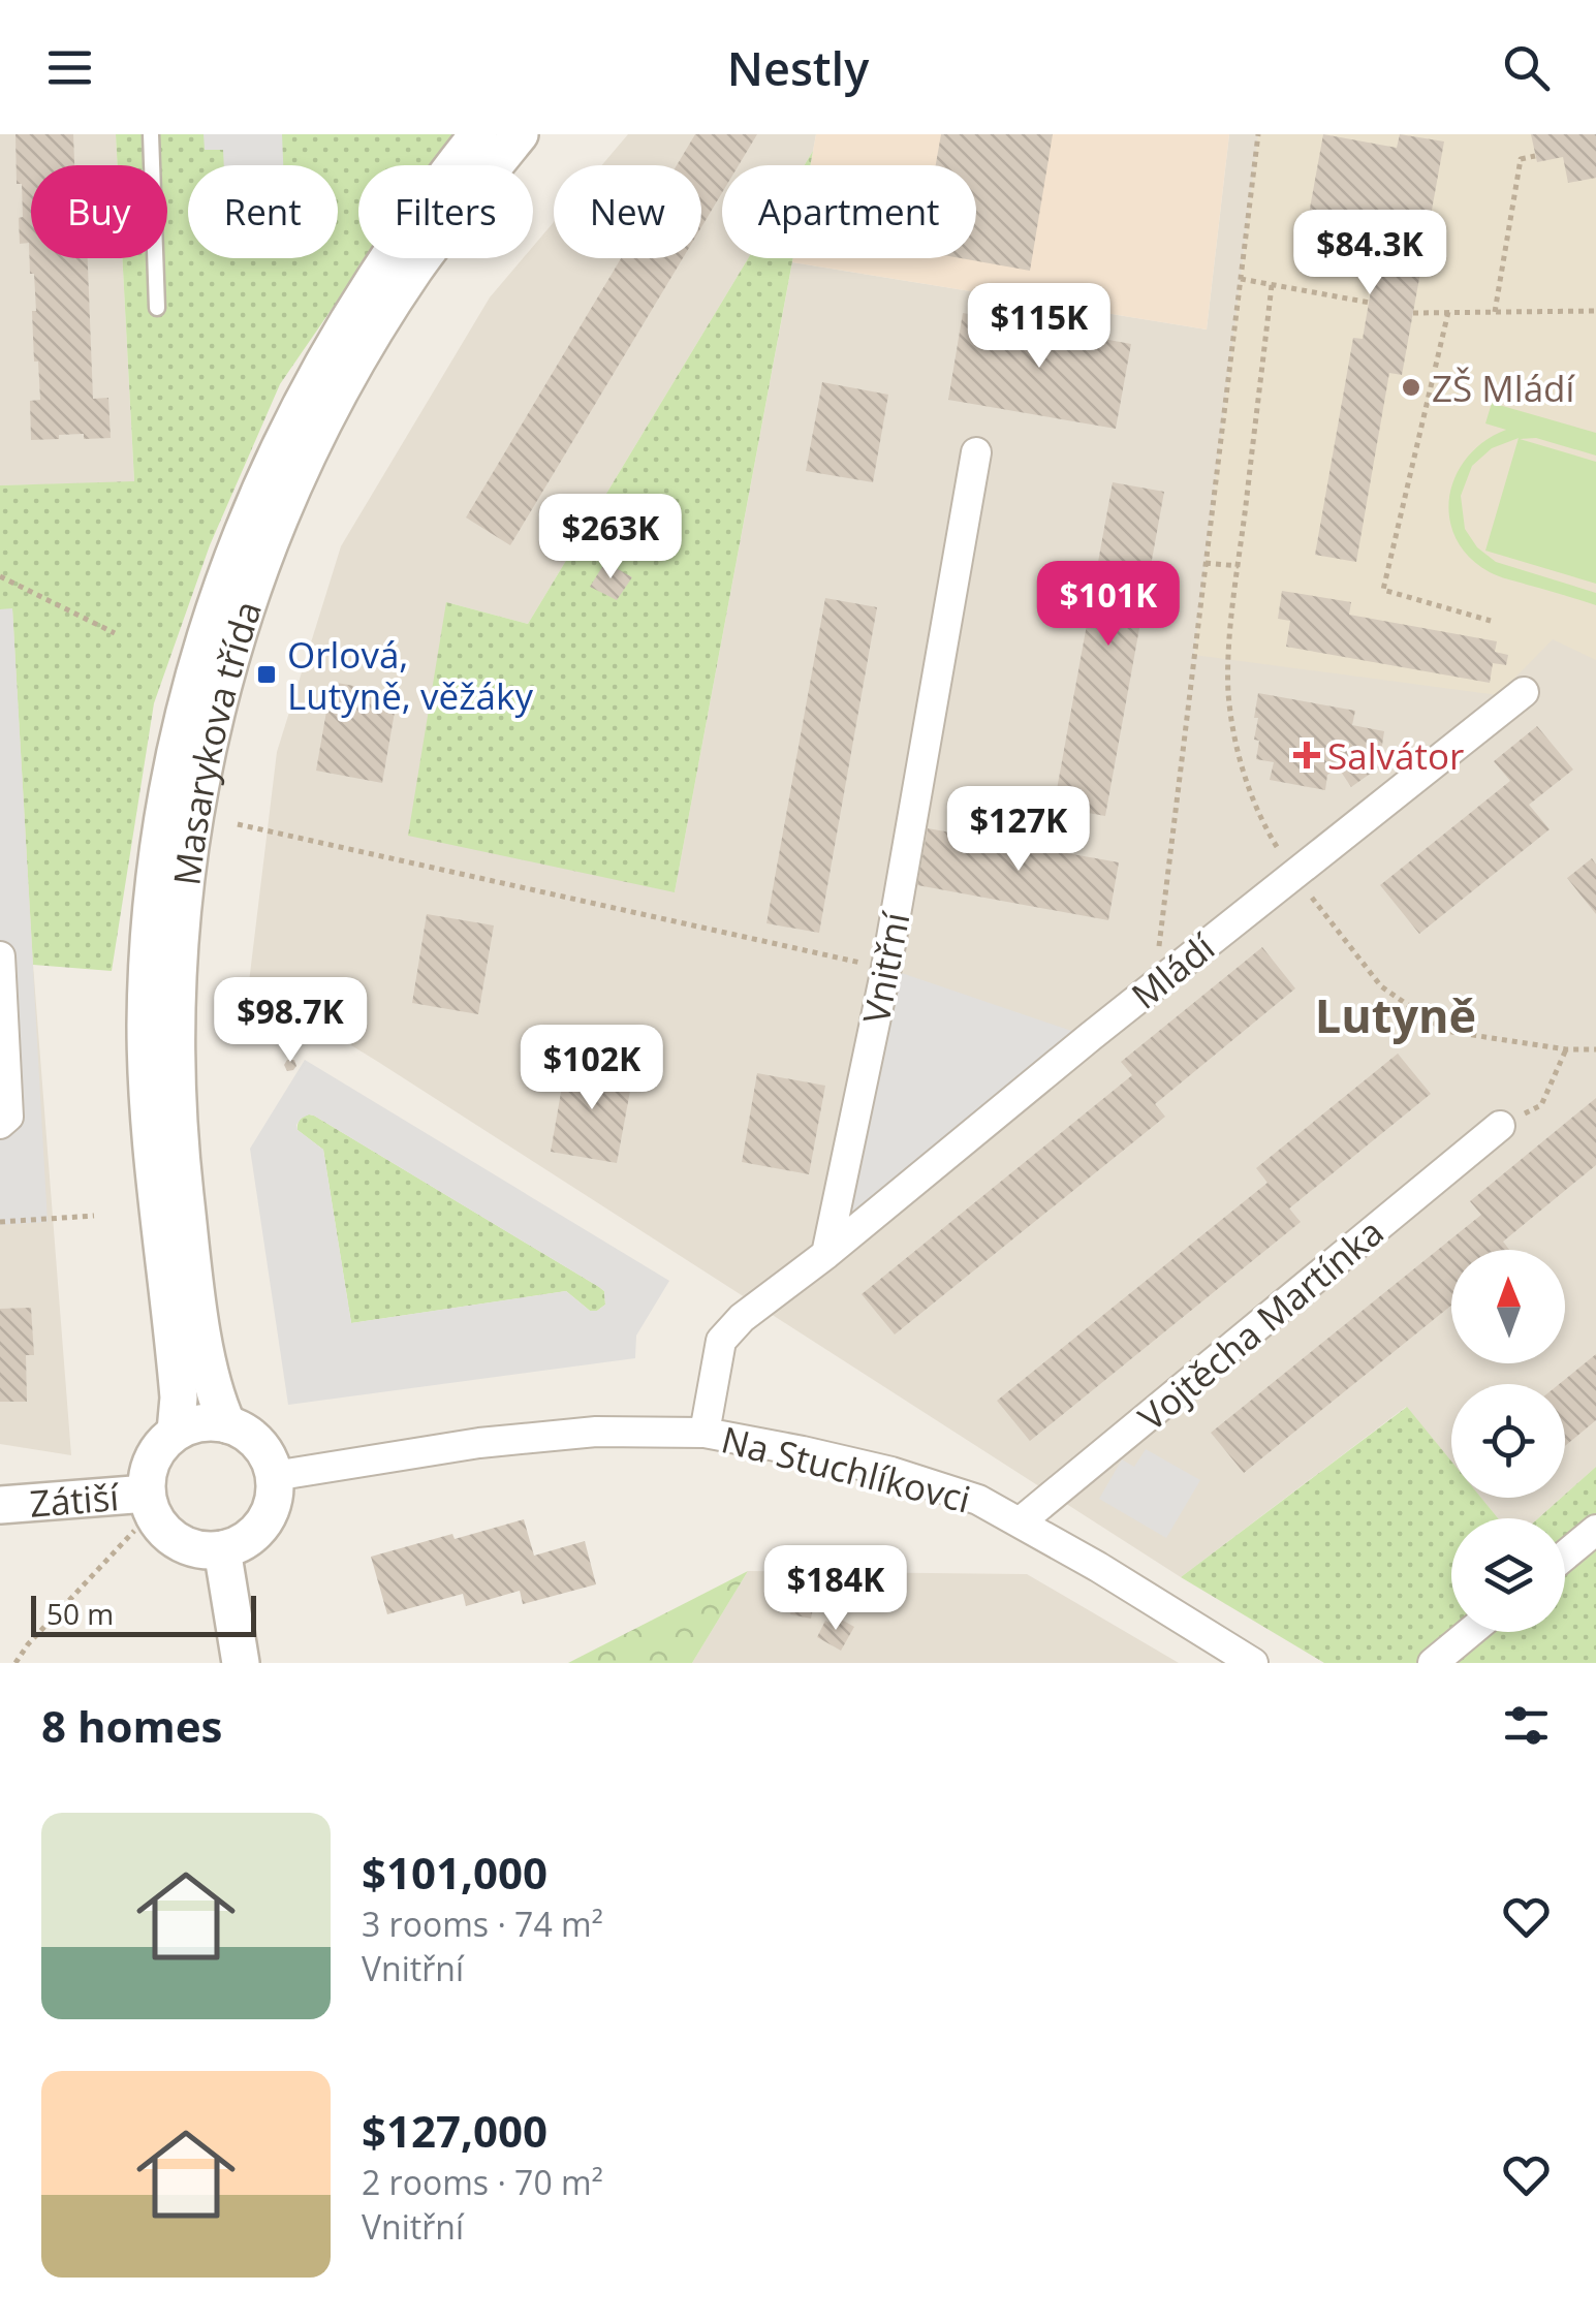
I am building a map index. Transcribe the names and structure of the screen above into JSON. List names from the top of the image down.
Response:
{
  "streets": {
    "street": [
      "Masarykova třída",
      "Vnitřní",
      "Mládí",
      "Vojtěcha Martínka",
      "Na Stuchlíkovci",
      "Zátiší"
    ]
  },
  "crossings": [
    ["Masarykova třída", "Na Stuchlíkovci"],
    ["Masarykova třída", "Zátiší"],
    ["Vnitřní", "Mládí"],
    ["Vojtěcha Martínka", "Na Stuchlíkovci"],
    ["Na Stuchlíkovci", "Zátiší"]
  ],
  "districts": ["Lutyně"],
  "places": {
    "other": ["ZŠ Mládí"],
    "transit": ["Orlová, Lutyně, věžáky"],
    "health": ["Salvátor"]
  },
  "scale_bar": "50 m",
  "north": "top",
  "page": {
    "header": "Nestly",
    "chip": [
      "Buy",
      "Rent",
      "Filters",
      "New",
      "Apartment"
    ],
    "price": [
      "$84.3K",
      "$115K",
      "$263K",
      "$101K",
      "$127K",
      "$98.7K",
      "$102K",
      "$184K"
    ],
    "scale": "50 m",
    "heading": "8 homes",
    "list": [
      {
        "name": "$101,000",
        "note": "3 rooms · 74 m² · Vnitřní"
      },
      {
        "name": "$127,000",
        "note": "2 rooms · 70 m² · Vnitřní"
      }
    ]
  }
}
